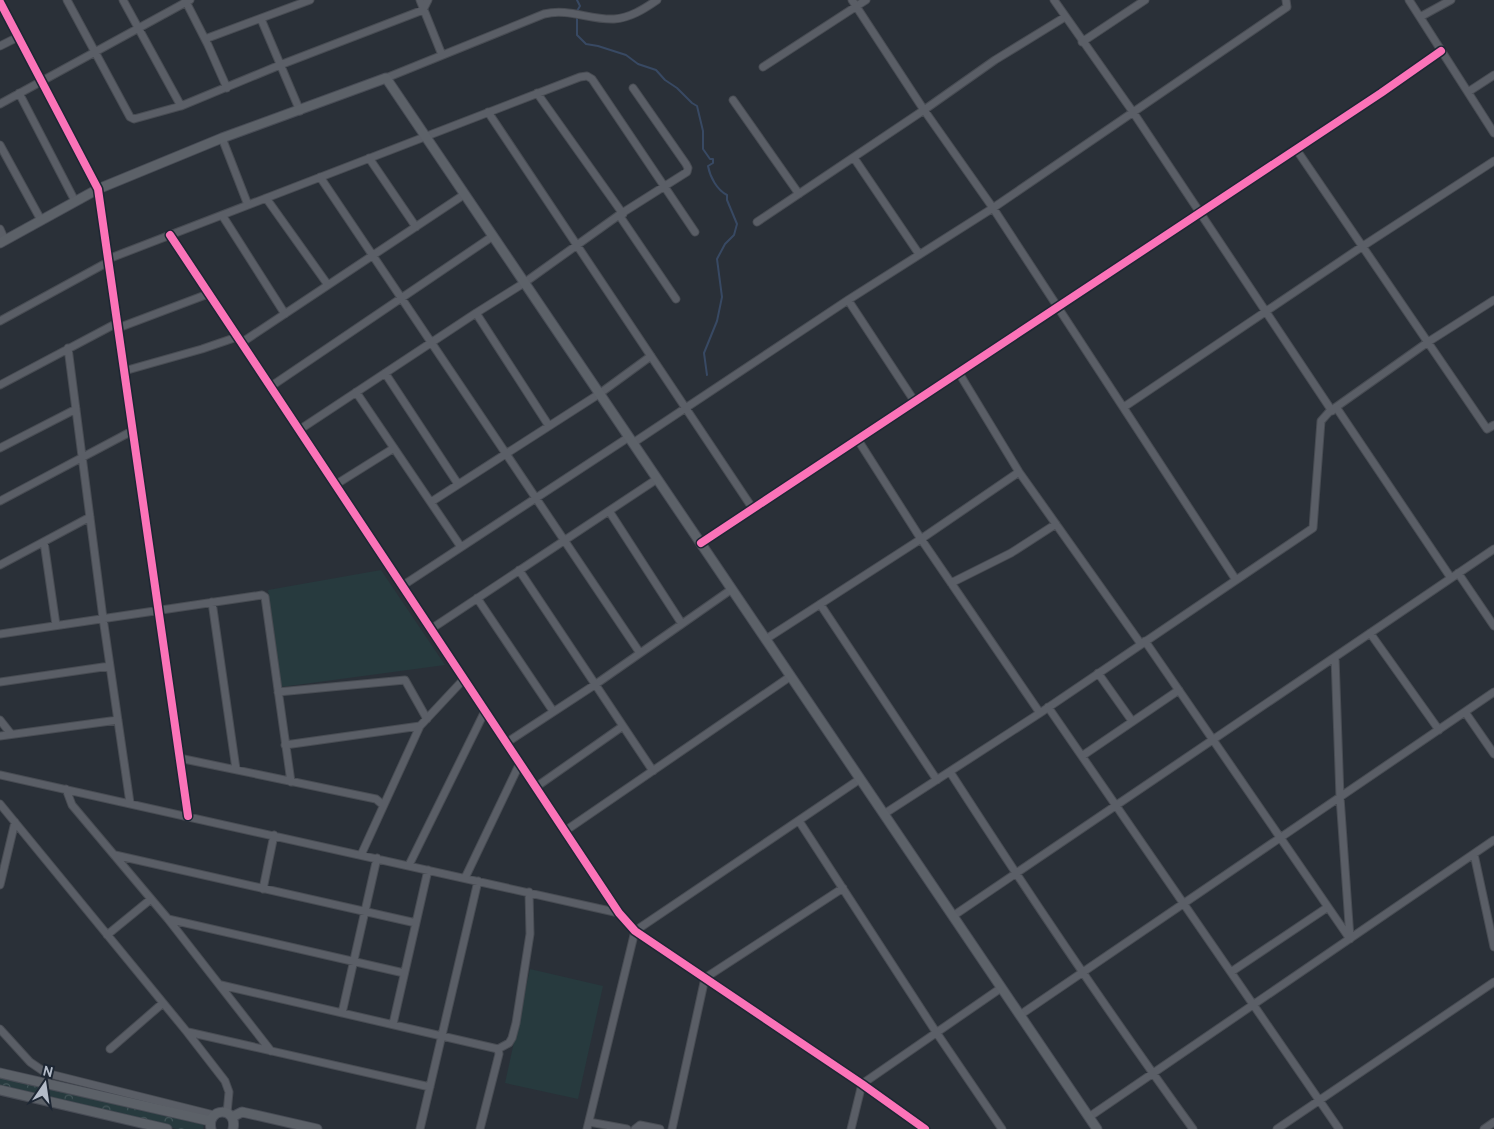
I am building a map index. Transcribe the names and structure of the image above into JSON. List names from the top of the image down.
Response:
{
  "north": "top"
}
